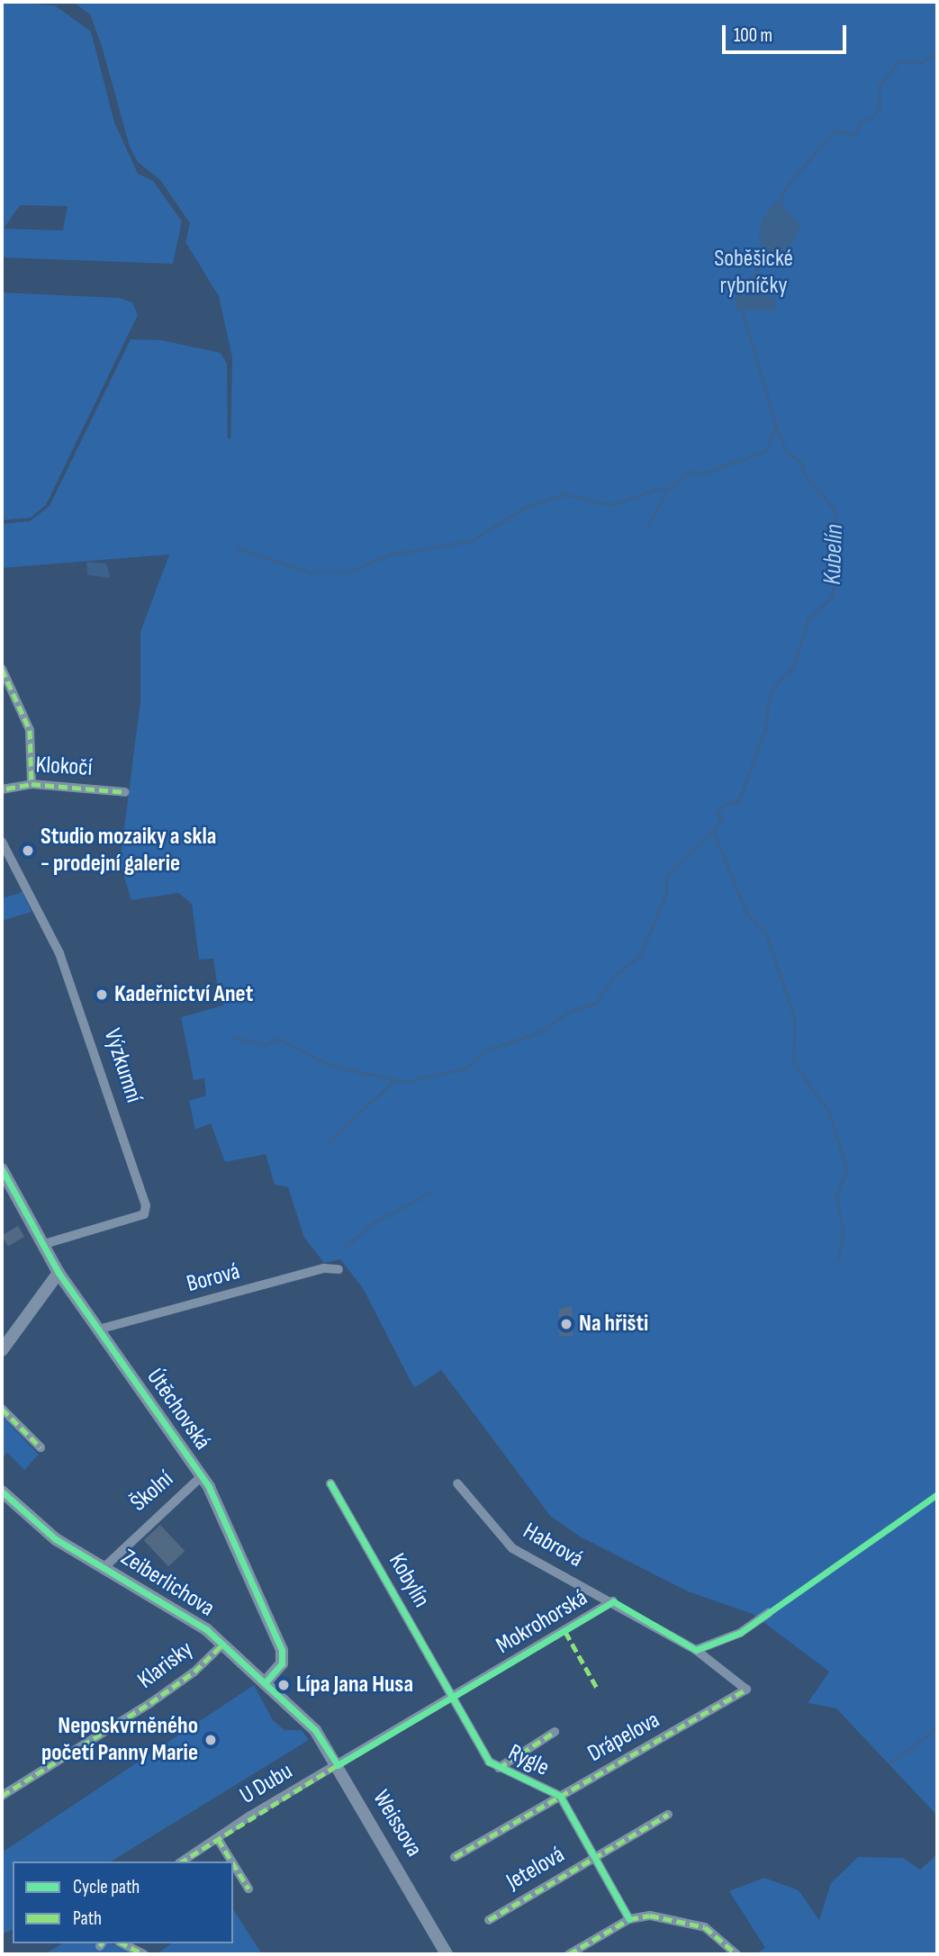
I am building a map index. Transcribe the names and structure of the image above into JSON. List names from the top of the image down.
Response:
{
  "streets": {
    "street": [
      "Klokočí",
      "Výzkumní",
      "Borová",
      "Útěchovská",
      "Školní",
      "Habrová",
      "Kobylín",
      "Zeiberlichova",
      "Mokrohorská",
      "Klarisky",
      "Drápelova",
      "Rygle",
      "U Dubu",
      "Weissova",
      "Jetelová"
    ]
  },
  "crossings": [
    ["Výzkumní", "Útěchovská"],
    ["Borová", "Útěchovská"],
    ["Útěchovská", "Školní"],
    ["Útěchovská", "Zeiberlichova"],
    ["Školní", "Zeiberlichova"],
    ["Habrová", "Mokrohorská"],
    ["Kobylín", "Mokrohorská"],
    ["Kobylín", "Rygle"],
    ["Zeiberlichova", "Klarisky"],
    ["Zeiberlichova", "Weissova"],
    ["Mokrohorská", "Drápelova"],
    ["Mokrohorská", "Rygle"],
    ["Mokrohorská", "U Dubu"],
    ["Mokrohorská", "Weissova"],
    ["Drápelova", "Rygle"],
    ["Rygle", "Jetelová"],
    ["U Dubu", "Weissova"]
  ],
  "water": ["Kubelín"],
  "parks": ["Soběšické rybníčky"],
  "places": [
    "Studio mozaiky a skla - prodejní galerie",
    "Kadeřnictví Anet",
    "Na hřišti",
    "Lípa Jana Husa",
    "Neposkvrněného početí Panny Marie"
  ],
  "legend": ["Cycle path", "Path"],
  "scale_bar": "100 m"
}
